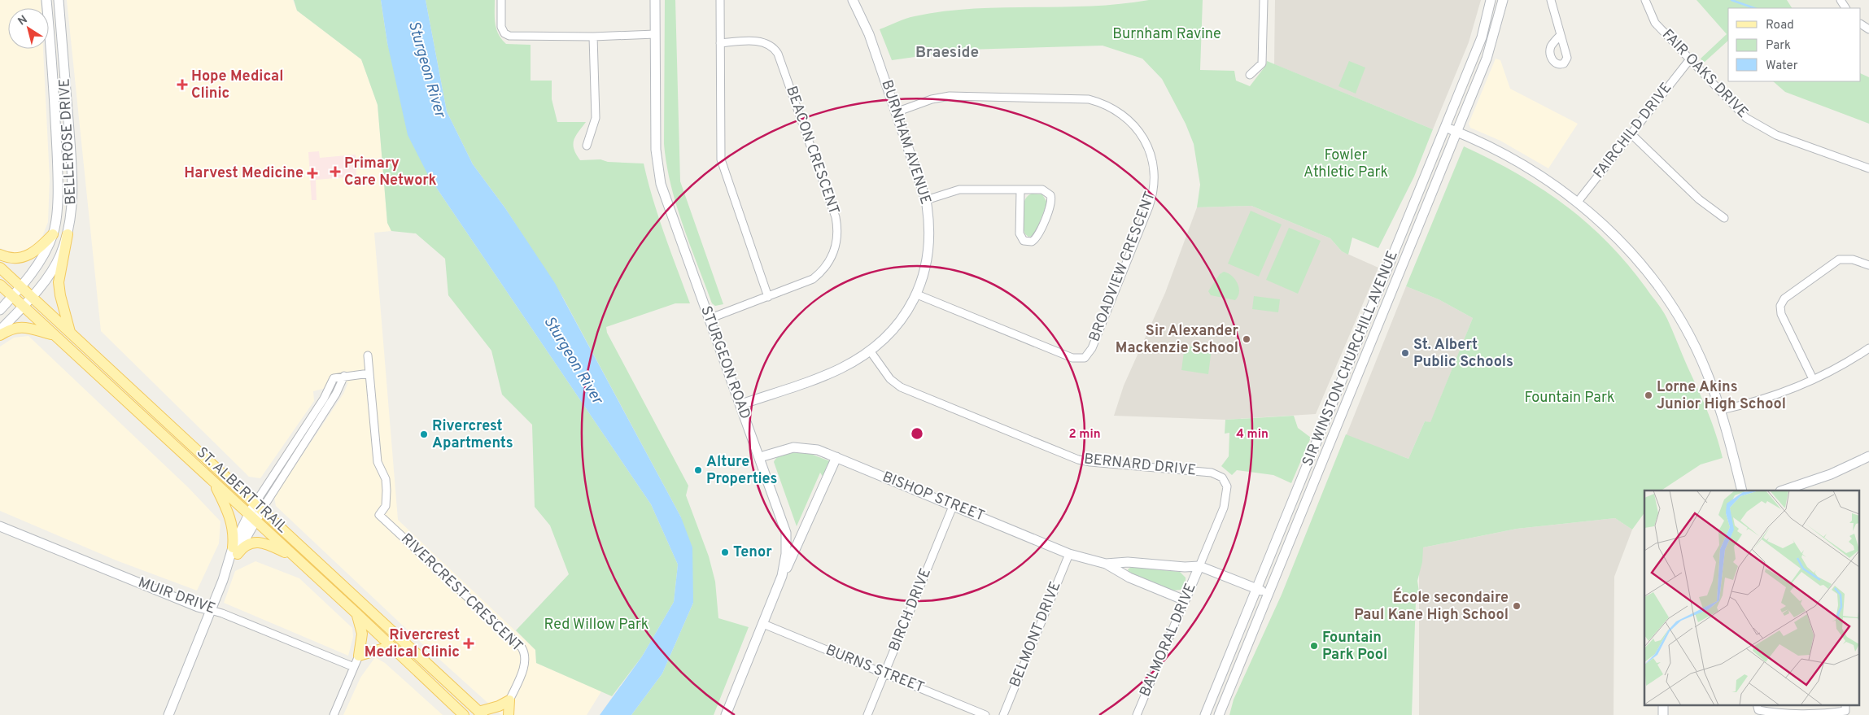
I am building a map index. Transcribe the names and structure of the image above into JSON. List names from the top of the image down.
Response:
{
  "streets": {
    "main road": [
      "BELLEROSE DRIVE",
      "BURNHAM AVENUE",
      "SIR WINSTON CHURCHILL AVENUE",
      "STURGEON ROAD",
      "ST. ALBERT TRAIL",
      "BISHOP STREET",
      "MUIR DRIVE",
      "BALMORAL DRIVE"
    ],
    "street": [
      "FAIR OAKS DRIVE",
      "FAIRCHILD DRIVE",
      "BEACON CRESCENT",
      "BROADVIEW CRESCENT",
      "BERNARD DRIVE",
      "RIVERCREST CRESCENT",
      "BIRCH DRIVE",
      "BELMONT DRIVE",
      "BURNS STREET"
    ]
  },
  "crossings": [
    ["FAIR OAKS DRIVE", "FAIRCHILD DRIVE"],
    ["BELLEROSE DRIVE", "ST. ALBERT TRAIL"],
    ["BURNHAM AVENUE", "BROADVIEW CRESCENT"],
    ["BURNHAM AVENUE", "STURGEON ROAD"],
    ["BURNHAM AVENUE", "BERNARD DRIVE"],
    ["BEACON CRESCENT", "STURGEON ROAD"],
    ["SIR WINSTON CHURCHILL AVENUE", "BISHOP STREET"],
    ["STURGEON ROAD", "BISHOP STREET"],
    ["STURGEON ROAD", "BURNS STREET"],
    ["BERNARD DRIVE", "BISHOP STREET"],
    ["BERNARD DRIVE", "BALMORAL DRIVE"],
    ["BISHOP STREET", "BIRCH DRIVE"],
    ["BISHOP STREET", "BELMONT DRIVE"],
    ["BISHOP STREET", "BALMORAL DRIVE"],
    ["BIRCH DRIVE", "BURNS STREET"]
  ],
  "districts": ["Braeside"],
  "water": ["Sturgeon River"],
  "parks": [
    "Burnham Ravine",
    "Fowler Athletic Park",
    "Fountain Park",
    "Red Willow Park"
  ],
  "places": {
    "health": [
      "Hope Medical Clinic",
      "Primary Care Network",
      "Harvest Medicine",
      "Rivercrest Medical Clinic"
    ],
    "other": [
      "Sir Alexander Mackenzie School",
      "St. Albert Public Schools",
      "Lorne Akins Junior High School",
      "Rivercrest Apartments",
      "Alture Properties",
      "Tenor",
      "École secondaire Paul Kane High School",
      "Fountain Park Pool"
    ]
  },
  "legend": ["Road", "Park", "Water"],
  "north": "top left",
  "rings": ["2 min", "4 min"]
}
